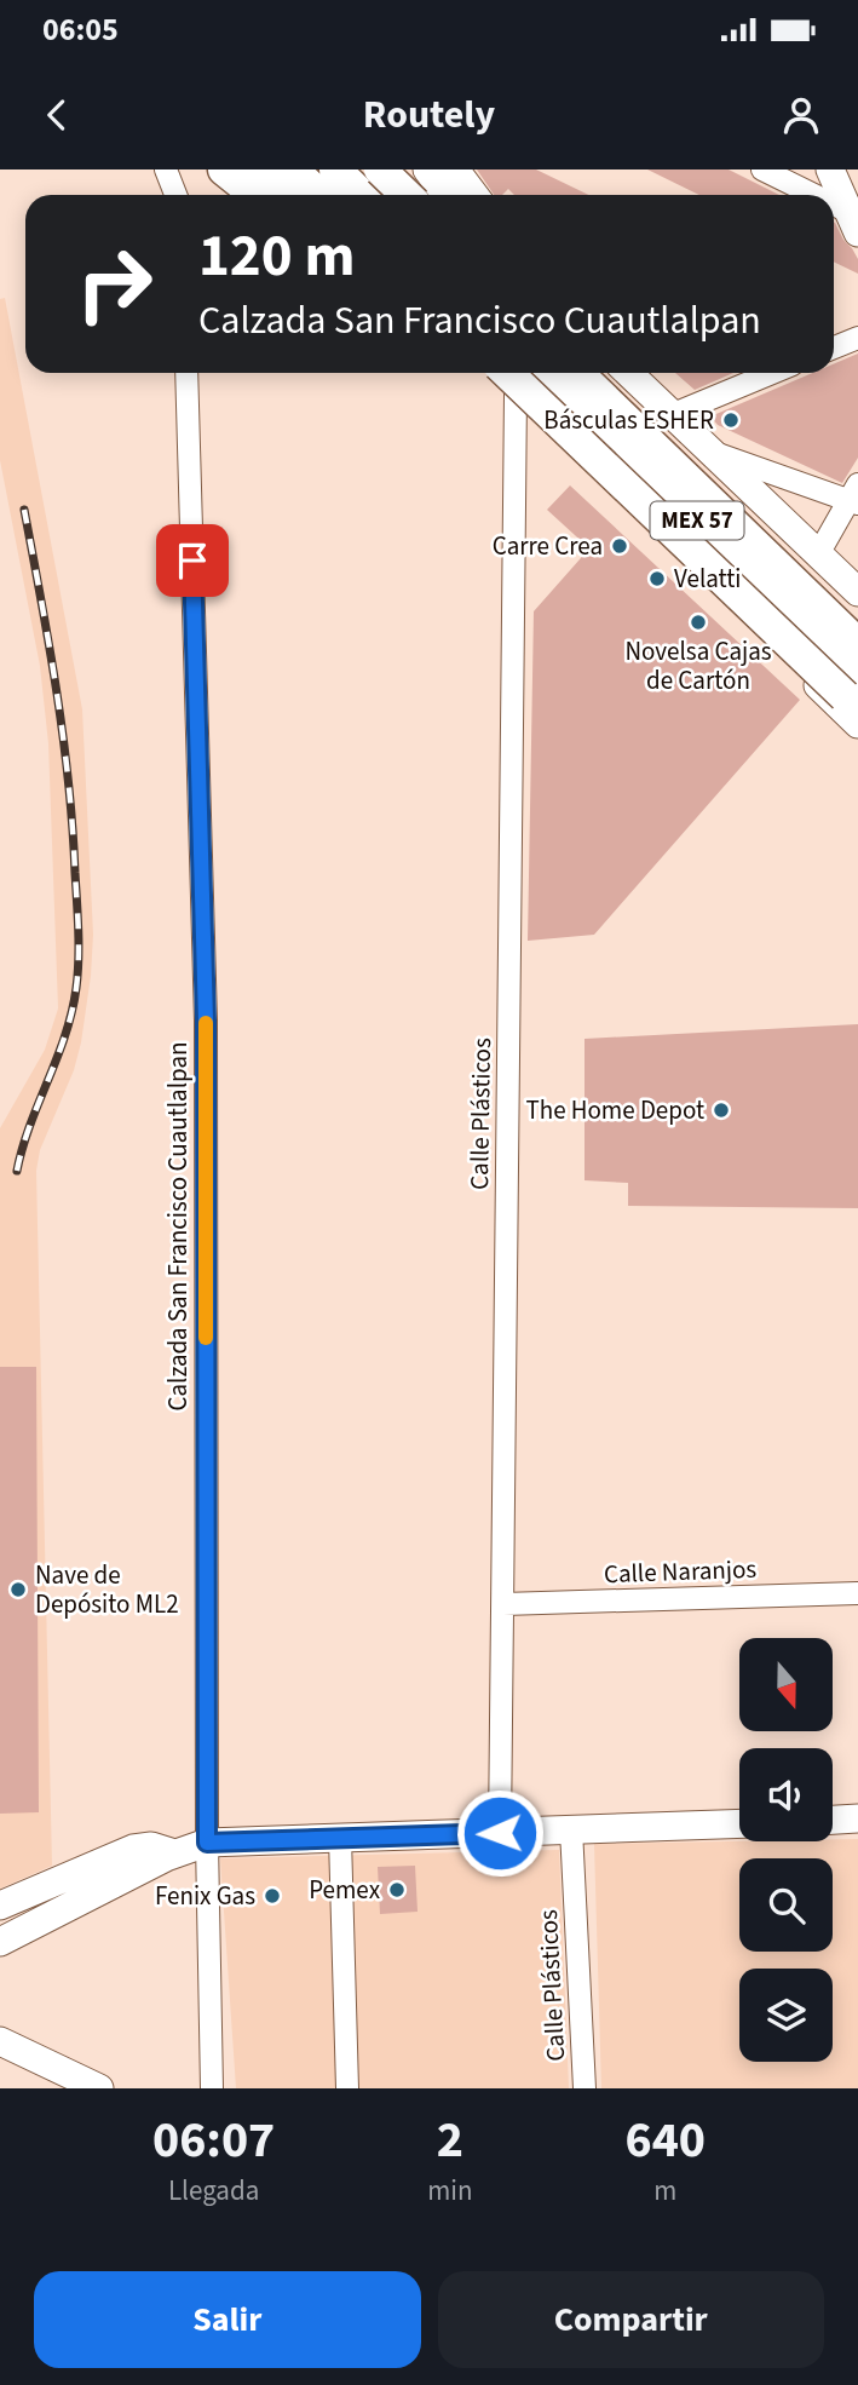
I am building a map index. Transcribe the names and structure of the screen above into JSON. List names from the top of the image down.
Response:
{
  "streets": {
    "highway": ["MEX 57"],
    "street": ["Calle Plásticos", "Calzada San Francisco Cuautlalpan", "Calle Naranjos"]
  },
  "crossings": [
    ["Calle Plásticos", "Calle Naranjos"]
  ],
  "places": [
    "Básculas ESHER",
    "Carre Crea",
    "Velatti",
    "Novelsa Cajas de Cartón",
    "The Home Depot",
    "Nave de Depósito ML2",
    "Pemex",
    "Fenix Gas"
  ],
  "north": "bottom",
  "page": {
    "status": "06:05",
    "header": "Routely",
    "turn": ["120 m", "Calzada San Francisco Cuautlalpan"],
    "eta": [
      "06:07",
      "Llegada",
      "2",
      "min",
      "640",
      "m"
    ],
    "buttons": ["Salir", "Compartir"]
  }
}
